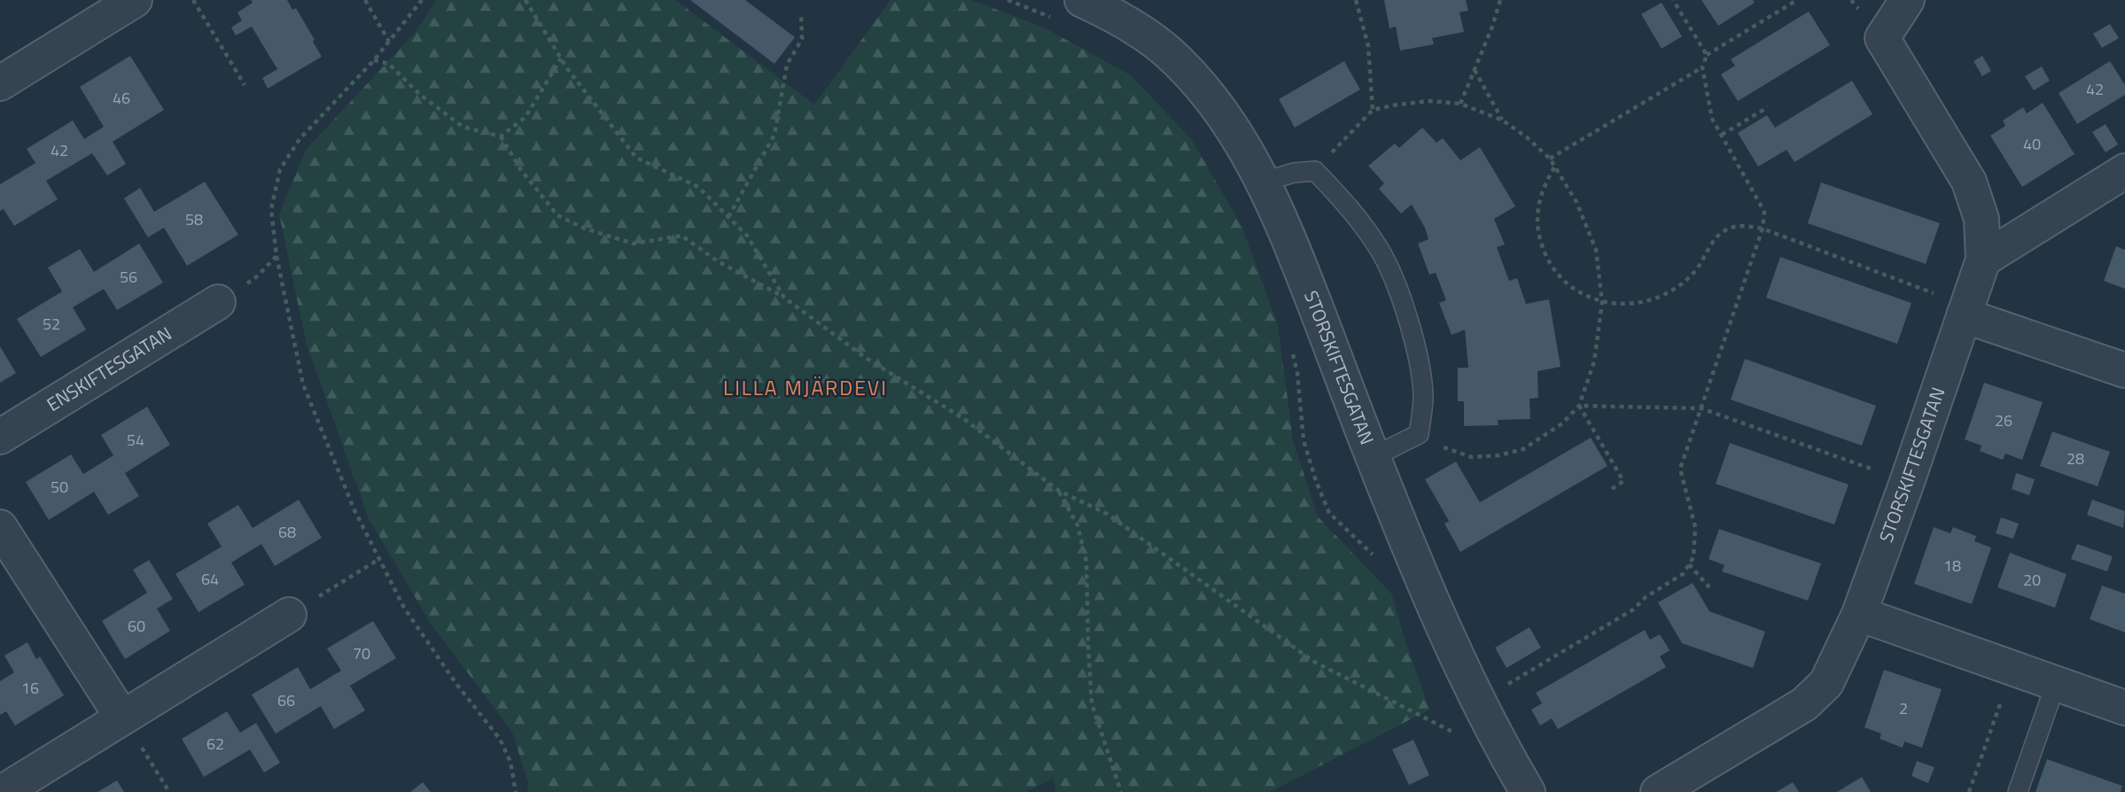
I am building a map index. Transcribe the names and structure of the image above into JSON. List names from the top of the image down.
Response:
{
  "streets": {
    "street": ["STORSKIFTESGATAN", "ENSKIFTESGATAN"]
  },
  "districts": ["LILLA MJÄRDEVI"],
  "house_numbers": [
    "42",
    "46",
    "40",
    "42",
    "58",
    "56",
    "52",
    "26",
    "54",
    "28",
    "50",
    "68",
    "18",
    "64",
    "20",
    "60",
    "70",
    "16",
    "66",
    "2",
    "62"
  ]
}
